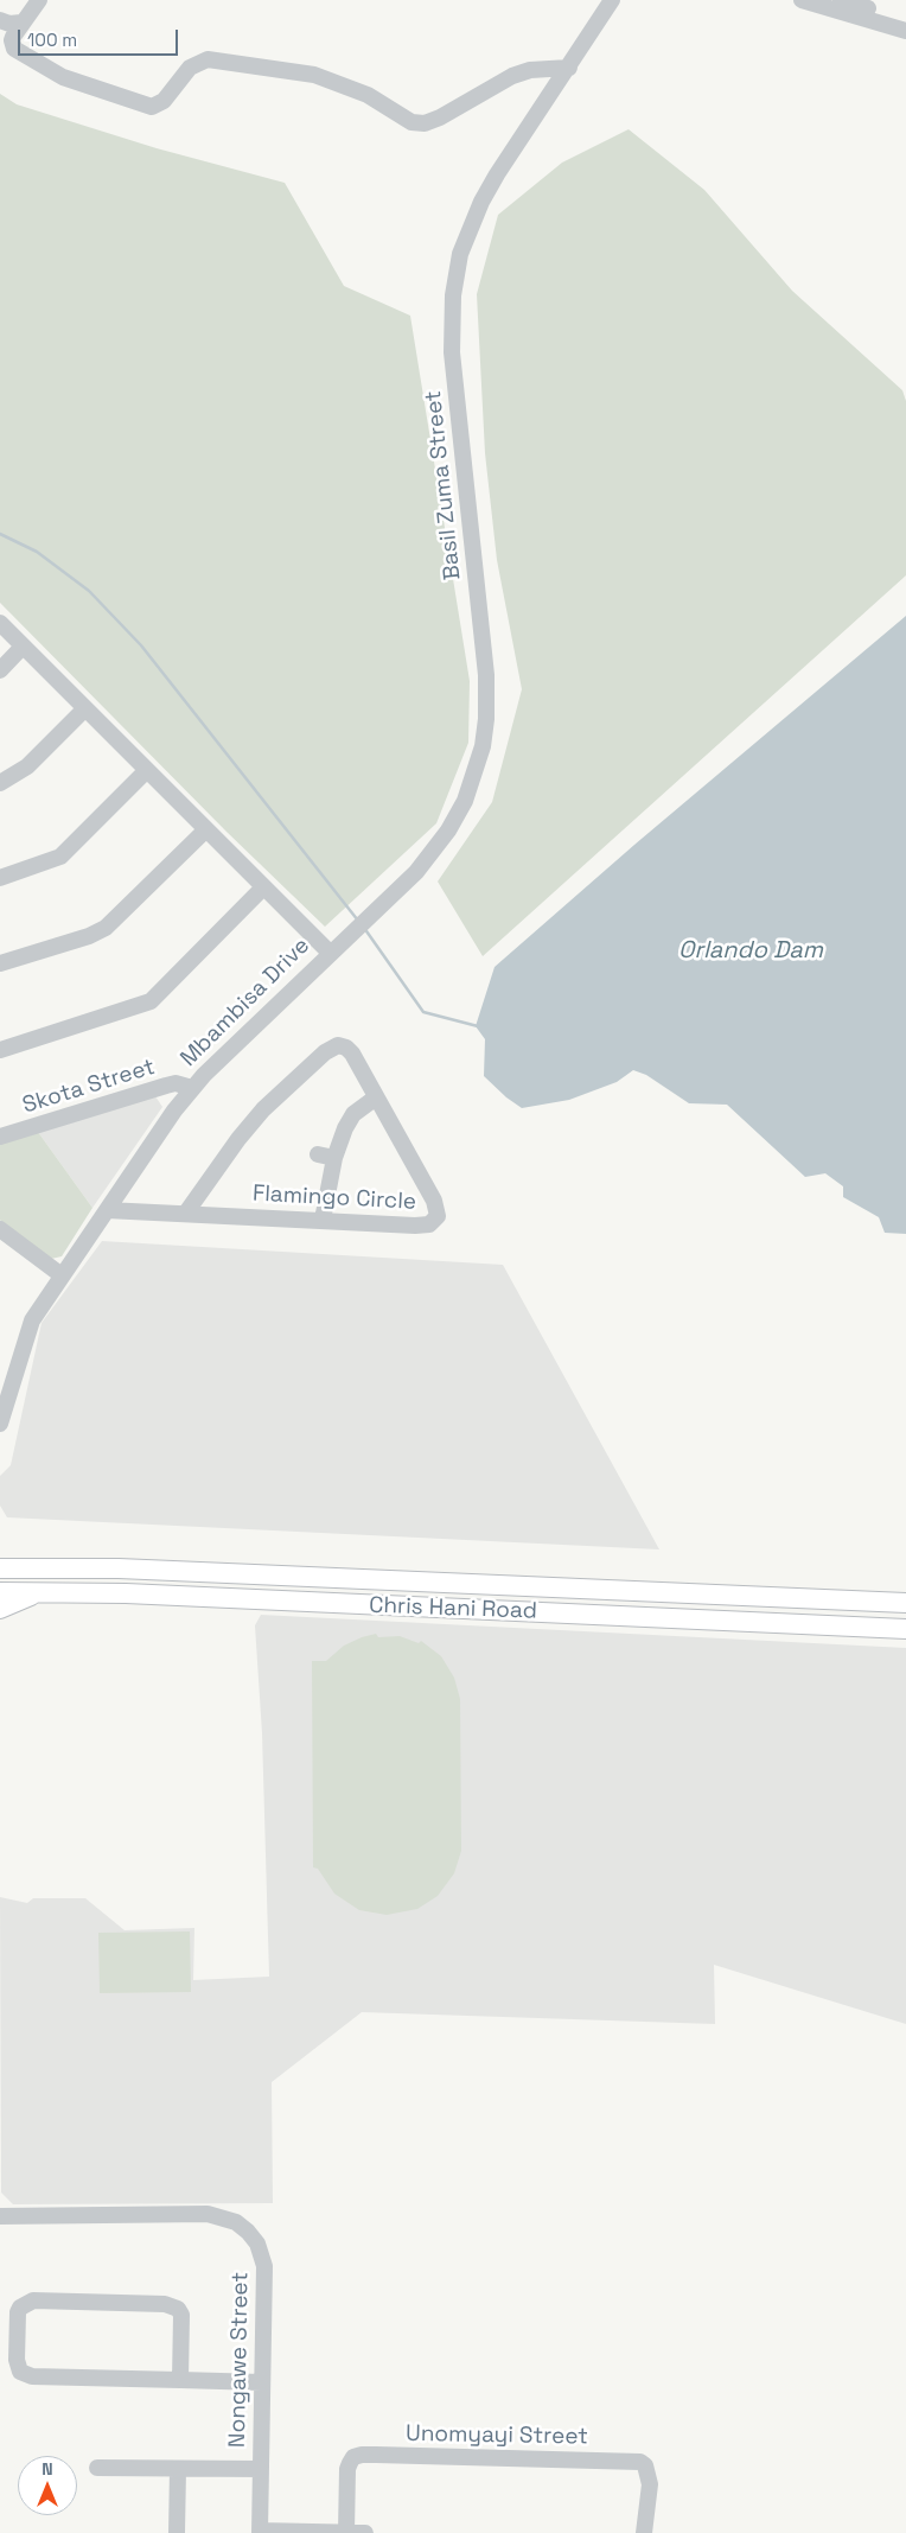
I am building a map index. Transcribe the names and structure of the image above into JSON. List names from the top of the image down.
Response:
{
  "streets": {
    "main road": ["Chris Hani Road"],
    "street": [
      "Basil Zuma Street",
      "Mbambisa Drive",
      "Skota Street",
      "Flamingo Circle",
      "Nongawe Street",
      "Unomyayi Street"
    ]
  },
  "crossings": [
    ["Basil Zuma Street", "Mbambisa Drive"],
    ["Mbambisa Drive", "Skota Street"],
    ["Mbambisa Drive", "Flamingo Circle"]
  ],
  "water": ["Orlando Dam"],
  "scale_bar": "100 m",
  "north": "top"
}
